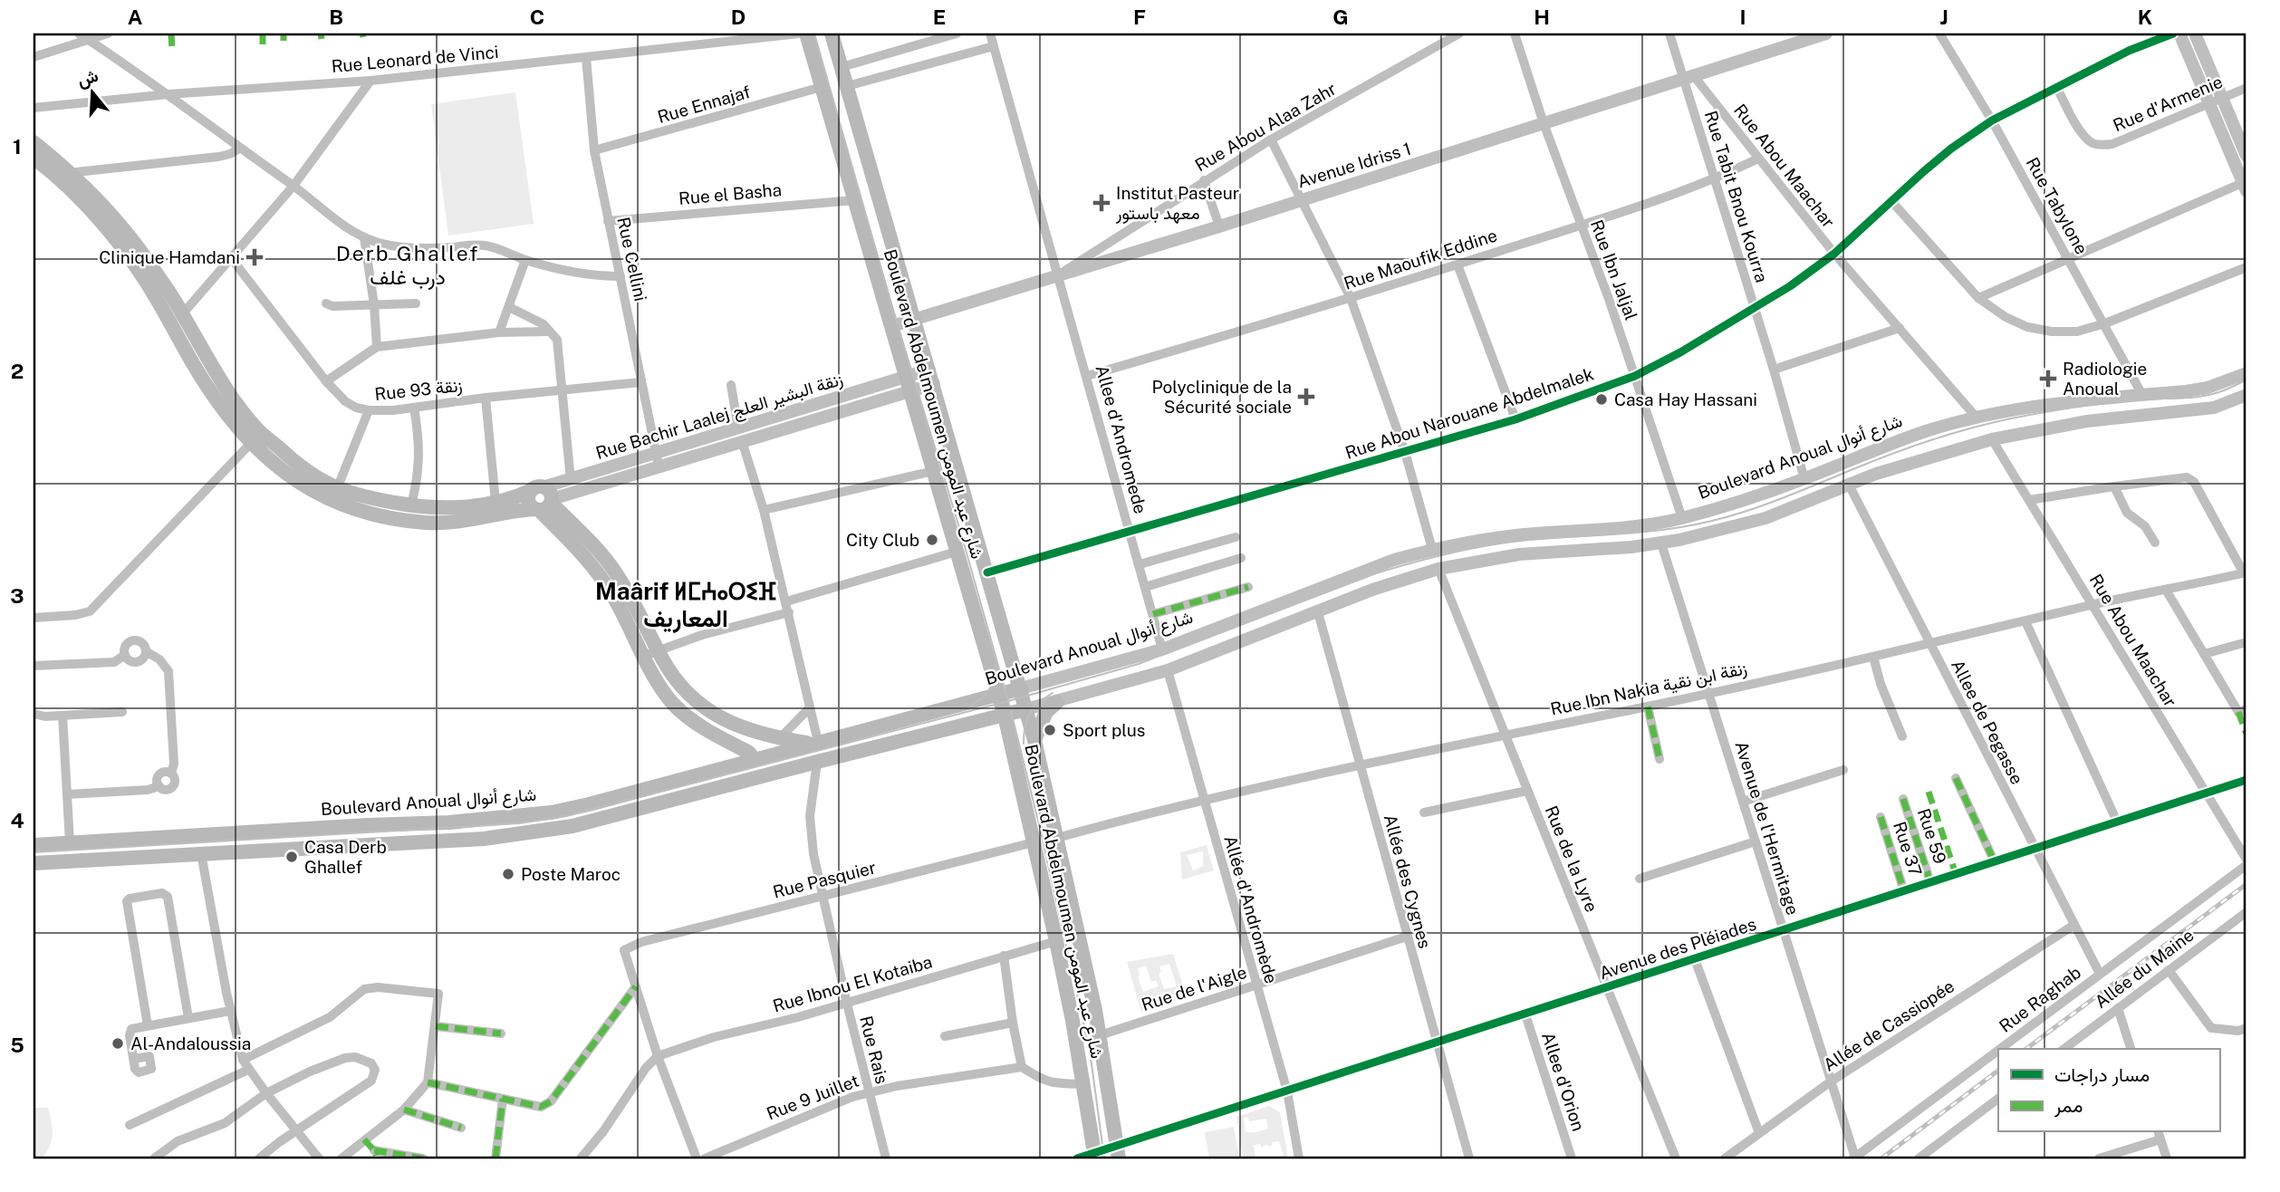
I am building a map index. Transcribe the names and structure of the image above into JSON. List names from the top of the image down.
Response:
{
  "streets": {
    "main road": ["Boulevard Abdelmoumen شارع عبد المومن", "Boulevard Anoual شارع أنوال"],
    "street": [
      "Rue Leonard de Vinci",
      "Rue d'Armenie",
      "Rue Ennajaf",
      "Rue Abou Alaa Zahr",
      "Avenue Idriss 1",
      "Rue Abou Maachar",
      "Rue el Basha",
      "Rue Tabit Bnou Kourra",
      "Rue Tabylone",
      "Rue Cellini",
      "Rue Maoufik Eddine",
      "Rue Ibn Jaljal",
      "Rue 93 زنقة",
      "Rue Abou Narouane Abdelmalek",
      "Rue Bachir Laalej زنقة البشير العلج",
      "Allee d'Andromede",
      "Rue Ibn Nakia زنقة ابن نقية",
      "Allee de Pegasse",
      "Avenue de l'Hermitage",
      "Rue 59",
      "Rue 37",
      "Rue de la Lyre",
      "Rue Pasquier",
      "Allée des Cygnes",
      "Allée d'Andromède",
      "Avenue des Pléiades",
      "Allée du Maine",
      "Rue Ibnou El Kotaiba",
      "Rue de l'Aigle",
      "Rue Raghab",
      "Allée de Cassiopée",
      "Rue Rais",
      "Allee d'Orion",
      "Rue 9 Juillet"
    ]
  },
  "crossings": [
    ["Rue Leonard de Vinci", "Rue Cellini"],
    ["Rue d'Armenie", "Rue Abou Narouane Abdelmalek"],
    ["Rue Ennajaf", "Rue Cellini"],
    ["Rue Ennajaf", "Boulevard Abdelmoumen شارع عبد المومن"],
    ["Rue Abou Alaa Zahr", "Avenue Idriss 1"],
    ["Rue Abou Alaa Zahr", "Allee d'Andromede"],
    ["Avenue Idriss 1", "Rue Abou Maachar"],
    ["Avenue Idriss 1", "Rue Tabit Bnou Kourra"],
    ["Avenue Idriss 1", "Rue Ibn Jaljal"],
    ["Avenue Idriss 1", "Boulevard Abdelmoumen شارع عبد المومن"],
    ["Avenue Idriss 1", "Allee d'Andromede"],
    ["Rue Abou Maachar", "Rue Tabit Bnou Kourra"],
    ["Rue Abou Maachar", "Rue Maoufik Eddine"],
    ["Rue Abou Maachar", "Rue Abou Narouane Abdelmalek"],
    ["Rue Abou Maachar", "Boulevard Anoual شارع أنوال"],
    ["Rue Abou Maachar", "Rue Ibn Nakia زنقة ابن نقية"],
    ["Rue Abou Maachar", "Avenue des Pléiades"],
    ["Rue el Basha", "Rue Cellini"],
    ["Rue el Basha", "Boulevard Abdelmoumen شارع عبد المومن"],
    ["Rue Tabit Bnou Kourra", "Rue Maoufik Eddine"],
    ["Rue Tabit Bnou Kourra", "Rue Abou Narouane Abdelmalek"],
    ["Rue Tabit Bnou Kourra", "Boulevard Anoual شارع أنوال"],
    ["Rue Tabylone", "Rue Abou Narouane Abdelmalek"],
    ["Rue Tabylone", "Boulevard Anoual شارع أنوال"],
    ["Rue Cellini", "Rue 93 زنقة"],
    ["Rue Cellini", "Rue Bachir Laalej زنقة البشير العلج"],
    ["Rue Maoufik Eddine", "Rue Ibn Jaljal"],
    ["Rue Maoufik Eddine", "Allee d'Andromede"],
    ["Rue Ibn Jaljal", "Rue Abou Narouane Abdelmalek"],
    ["Rue Ibn Jaljal", "Boulevard Anoual شارع أنوال"],
    ["Boulevard Abdelmoumen شارع عبد المومن", "Rue Abou Narouane Abdelmalek"],
    ["Boulevard Abdelmoumen شارع عبد المومن", "Rue Bachir Laalej زنقة البشير العلج"],
    ["Boulevard Abdelmoumen شارع عبد المومن", "Boulevard Anoual شارع أنوال"],
    ["Boulevard Abdelmoumen شارع عبد المومن", "Rue Ibn Nakia زنقة ابن نقية"],
    ["Boulevard Abdelmoumen شارع عبد المومن", "Rue Pasquier"],
    ["Boulevard Abdelmoumen شارع عبد المومن", "Avenue des Pléiades"],
    ["Boulevard Abdelmoumen شارع عبد المومن", "Rue Ibnou El Kotaiba"],
    ["Boulevard Abdelmoumen شارع عبد المومن", "Rue de l'Aigle"],
    ["Rue Abou Narouane Abdelmalek", "Allee d'Andromede"],
    ["Allee d'Andromede", "Boulevard Anoual شارع أنوال"],
    ["Rue Ibn Nakia زنقة ابن نقية", "Allee de Pegasse"],
    ["Rue Ibn Nakia زنقة ابن نقية", "Avenue de l'Hermitage"],
    ["Rue Ibn Nakia زنقة ابن نقية", "Rue de la Lyre"],
    ["Rue Ibn Nakia زنقة ابن نقية", "Allée des Cygnes"],
    ["Rue Ibn Nakia زنقة ابن نقية", "Allée d'Andromède"],
    ["Allee de Pegasse", "Avenue des Pléiades"],
    ["Allee de Pegasse", "Rue Raghab"],
    ["Allee de Pegasse", "Allée de Cassiopée"],
    ["Avenue de l'Hermitage", "Avenue des Pléiades"],
    ["Avenue de l'Hermitage", "Rue Raghab"],
    ["Avenue de l'Hermitage", "Allée de Cassiopée"],
    ["Rue 59", "Avenue des Pléiades"],
    ["Rue 37", "Avenue des Pléiades"],
    ["Rue de la Lyre", "Avenue des Pléiades"],
    ["Rue Pasquier", "Rue Rais"],
    ["Allée des Cygnes", "Avenue des Pléiades"],
    ["Allée des Cygnes", "Rue de l'Aigle"],
    ["Allée d'Andromède", "Avenue des Pléiades"],
    ["Allée d'Andromède", "Rue de l'Aigle"],
    ["Avenue des Pléiades", "Allee d'Orion"],
    ["Rue Ibnou El Kotaiba", "Rue Rais"],
    ["Rue Rais", "Rue 9 Juillet"]
  ],
  "districts": ["Derb Ghallef درب غلف", "Maârif ⵍⵎⵄⴰⵔⵉⴼ المعاريف"],
  "places": {
    "health": [
      "Institut Pasteur معهد باستور",
      "Clinique Hamdani",
      "Radiologie Anoual",
      "Polyclinique de la Sécurité sociale"
    ],
    "other": [
      "Casa Hay Hassani",
      "City Club",
      "Sport plus",
      "Casa Derb Ghallef",
      "Poste Maroc",
      "Al-Andaloussia"
    ]
  },
  "legend": ["مسار دراجات", "ممر"],
  "north": "top",
  "grid": {
    "columns": [
      "A",
      "B",
      "C",
      "D",
      "E",
      "F",
      "G",
      "H",
      "I",
      "J",
      "K"
    ],
    "rows": [
      "1",
      "2",
      "3",
      "4",
      "5"
    ]
  }
}
